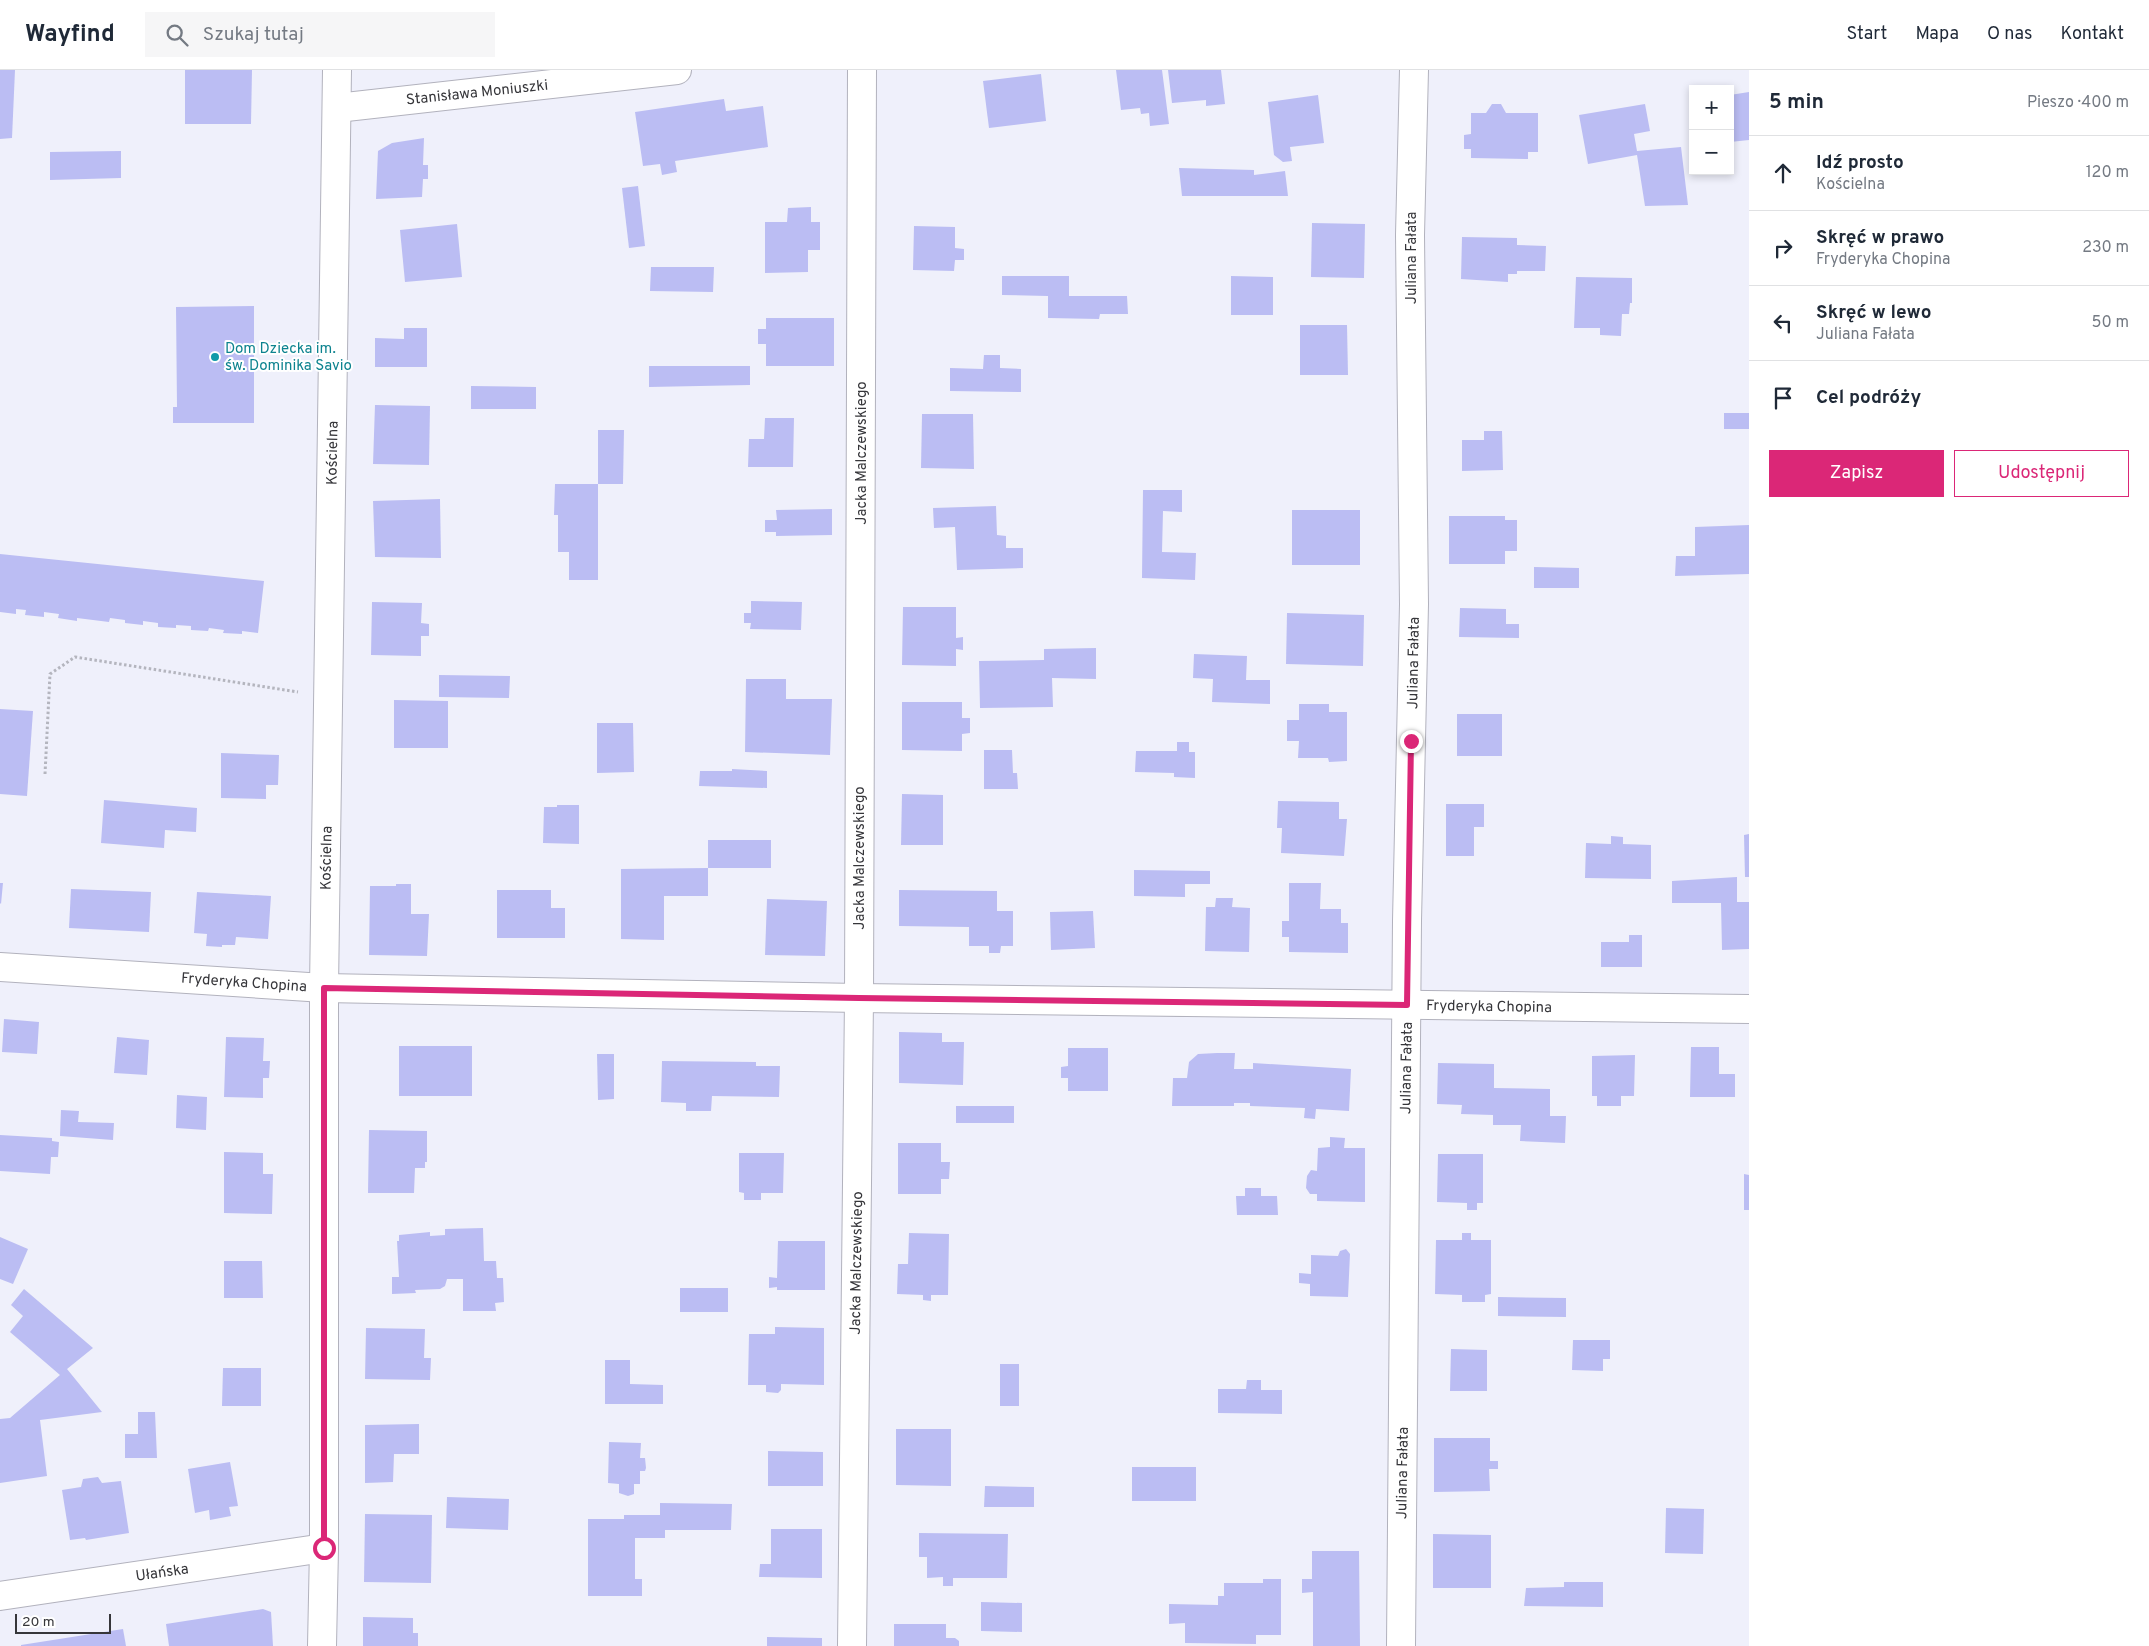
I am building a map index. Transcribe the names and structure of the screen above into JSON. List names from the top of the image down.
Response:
{
  "streets": {
    "street": [
      "Stanisława Moniuszki",
      "Juliana Fałata",
      "Kościelna",
      "Jacka Malczewskiego",
      "Fryderyka Chopina",
      "Ułańska"
    ]
  },
  "crossings": [
    ["Stanisława Moniuszki", "Kościelna"],
    ["Juliana Fałata", "Fryderyka Chopina"],
    ["Kościelna", "Fryderyka Chopina"],
    ["Kościelna", "Ułańska"],
    ["Jacka Malczewskiego", "Fryderyka Chopina"]
  ],
  "places": ["Dom Dziecka im. św. Dominika Savio"],
  "scale_bar": "20 m",
  "page": {
    "header": "Wayfind",
    "search": "Szukaj tutaj",
    "nav": [
      "Start",
      "Mapa",
      "O nas",
      "Kontakt"
    ],
    "heading": ["5 min", "Pieszo · 400 m"],
    "map_buttons": ["+", "−"],
    "list": [
      ["Idź prosto", "Kościelna", "120 m"],
      ["Skręć w prawo", "Fryderyka Chopina", "230 m"],
      ["Skręć w lewo", "Juliana Fałata", "50 m"],
      "Cel podróży"
    ],
    "buttons": ["Zapisz", "Udostępnij"],
    "scale": "20 m"
  }
}
